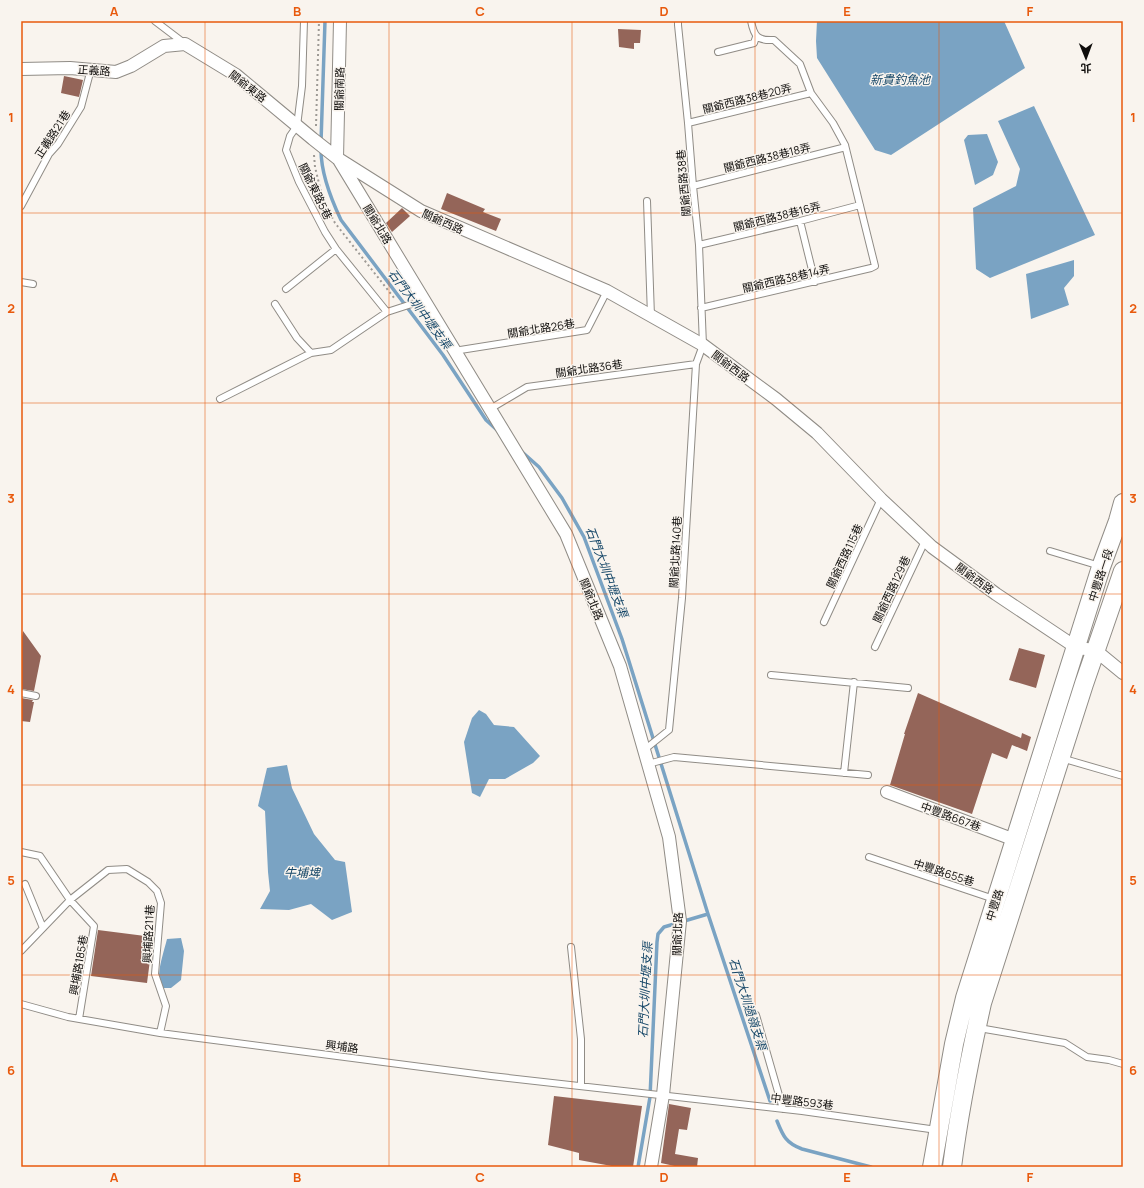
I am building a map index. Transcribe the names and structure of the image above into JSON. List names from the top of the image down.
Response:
{
  "streets": {
    "main road": ["中豐路一段", "中豐路"],
    "street": [
      "正義路",
      "關爺東路",
      "關爺南路",
      "關爺西路",
      "關爺北路",
      "中豐路667巷"
    ],
    "lane": [
      "關爺西路38巷20弄",
      "正義路21巷",
      "關爺西路38巷18弄",
      "關爺西路38巷",
      "關爺東路5巷",
      "關爺西路38巷16弄",
      "關爺西路38巷14弄",
      "關爺北路26巷",
      "關爺北路36巷",
      "關爺北路140巷",
      "關爺西路115巷",
      "關爺西路129巷",
      "中豐路655巷",
      "興埔路211巷",
      "興埔路185巷",
      "興埔路",
      "中豐路593巷"
    ]
  },
  "crossings": [
    ["正義路", "關爺東路"],
    ["正義路", "正義路21巷"],
    ["關爺東路", "關爺南路"],
    ["關爺東路", "關爺東路5巷"],
    ["關爺東路", "關爺西路"],
    ["關爺東路", "關爺北路"],
    ["關爺南路", "關爺西路"],
    ["關爺南路", "關爺北路"],
    ["關爺西路38巷20弄", "關爺西路38巷"],
    ["關爺西路38巷18弄", "關爺西路38巷"],
    ["關爺西路38巷", "關爺西路38巷16弄"],
    ["關爺西路38巷", "關爺西路"],
    ["關爺西路38巷", "關爺西路38巷14弄"],
    ["關爺西路38巷", "關爺北路140巷"],
    ["關爺西路38巷16弄", "關爺西路38巷14弄"],
    ["關爺西路", "關爺北路"],
    ["關爺西路", "關爺北路26巷"],
    ["關爺西路", "關爺北路140巷"],
    ["關爺西路", "關爺西路115巷"],
    ["關爺西路", "中豐路一段"],
    ["關爺西路", "關爺西路129巷"],
    ["關爺西路", "中豐路"],
    ["關爺北路", "關爺北路26巷"],
    ["關爺北路", "關爺北路36巷"],
    ["關爺北路", "關爺北路140巷"],
    ["關爺北路", "興埔路"],
    ["關爺北路", "中豐路593巷"],
    ["關爺北路36巷", "關爺北路140巷"],
    ["中豐路一段", "中豐路"],
    ["中豐路667巷", "中豐路"],
    ["中豐路655巷", "中豐路"],
    ["中豐路", "中豐路593巷"],
    ["興埔路211巷", "興埔路185巷"],
    ["興埔路211巷", "興埔路"],
    ["興埔路185巷", "興埔路"],
    ["興埔路", "中豐路593巷"]
  ],
  "water": [
    "新貴釣魚池",
    "石門大圳中壢支渠",
    "牛埔埤",
    "石門大圳過嶺支渠"
  ],
  "north": "bottom",
  "grid": {
    "columns": [
      "A",
      "B",
      "C",
      "D",
      "E",
      "F"
    ],
    "rows": [
      "1",
      "2",
      "3",
      "4",
      "5",
      "6"
    ]
  }
}
